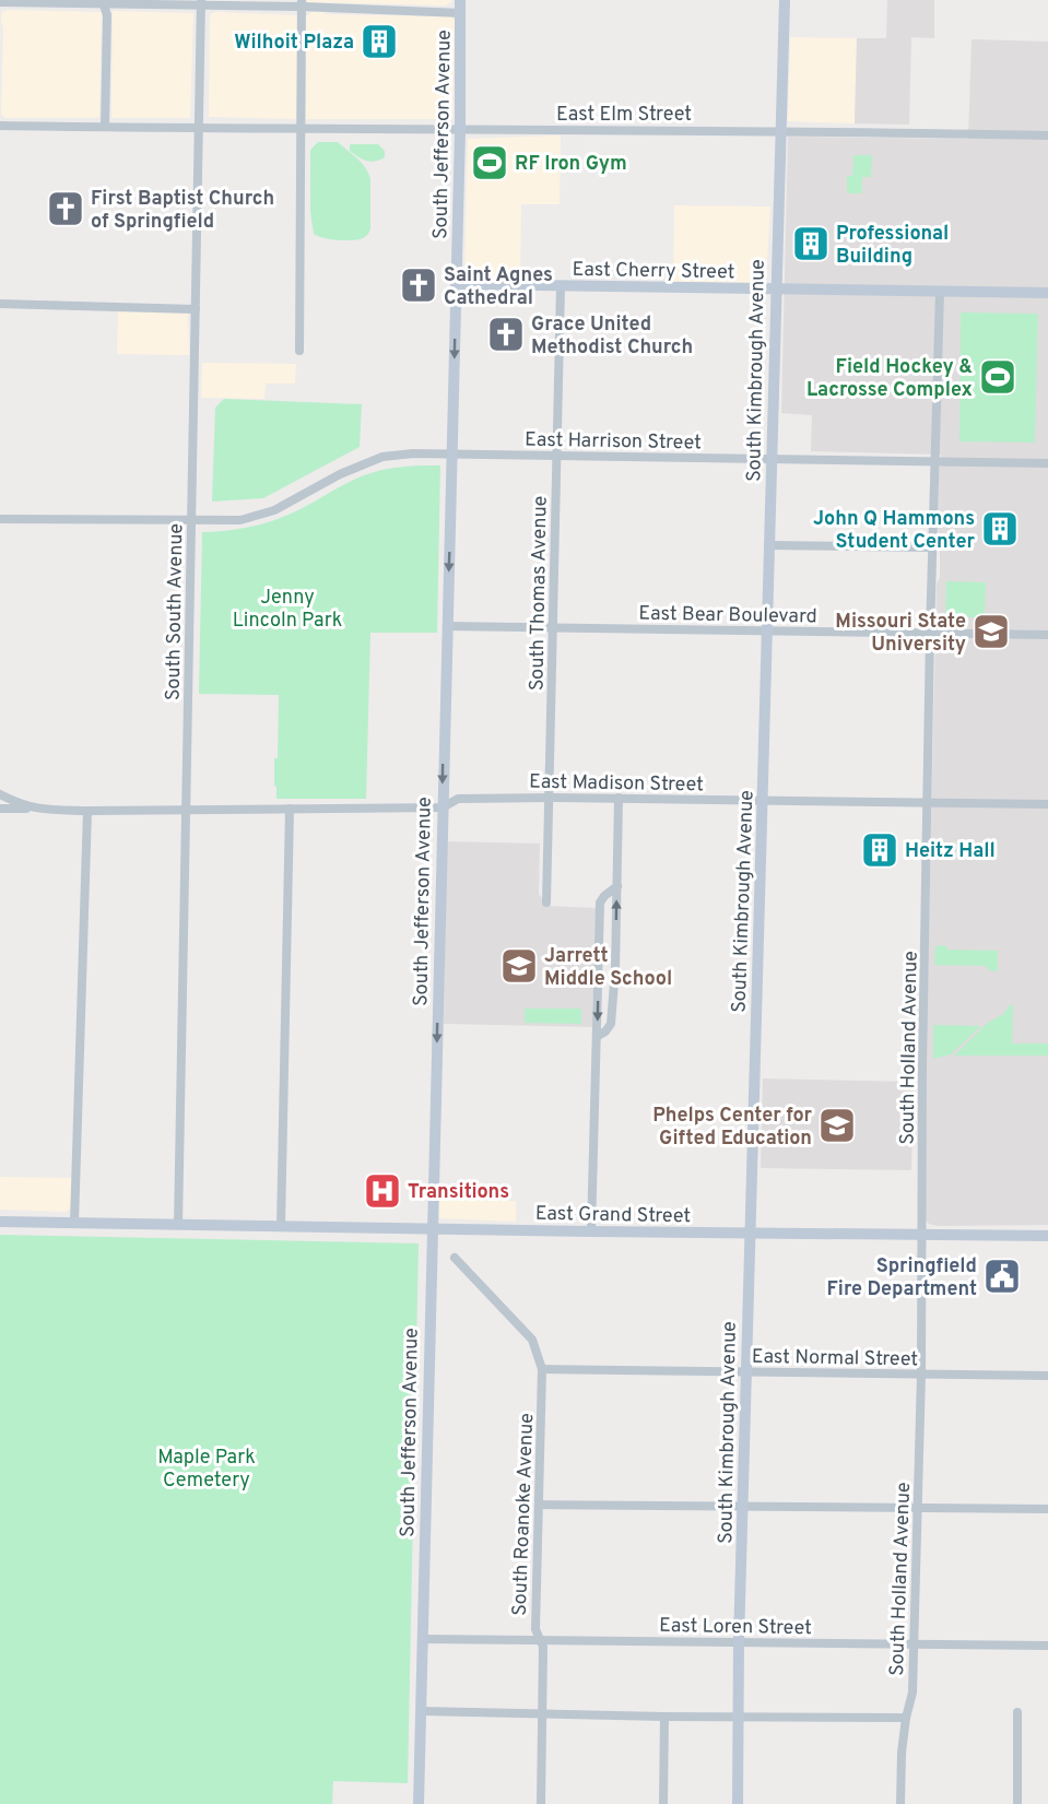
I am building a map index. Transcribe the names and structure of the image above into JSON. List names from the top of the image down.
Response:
{
  "streets": {
    "main road": [
      "South Jefferson Avenue",
      "East Cherry Street",
      "South Kimbrough Avenue",
      "East Grand Street"
    ],
    "street": [
      "East Elm Street",
      "East Harrison Street",
      "South Thomas Avenue",
      "South South Avenue",
      "East Bear Boulevard",
      "East Madison Street",
      "South Holland Avenue",
      "East Normal Street",
      "South Roanoke Avenue",
      "East Loren Street"
    ]
  },
  "crossings": [
    ["East Elm Street", "South Jefferson Avenue"],
    ["East Elm Street", "South Kimbrough Avenue"],
    ["East Elm Street", "South South Avenue"],
    ["South Jefferson Avenue", "East Cherry Street"],
    ["South Jefferson Avenue", "East Harrison Street"],
    ["South Jefferson Avenue", "East Bear Boulevard"],
    ["South Jefferson Avenue", "East Madison Street"],
    ["South Jefferson Avenue", "East Grand Street"],
    ["South Jefferson Avenue", "East Loren Street"],
    ["East Cherry Street", "South Kimbrough Avenue"],
    ["East Cherry Street", "South Thomas Avenue"],
    ["East Cherry Street", "South Holland Avenue"],
    ["South Kimbrough Avenue", "East Harrison Street"],
    ["South Kimbrough Avenue", "East Bear Boulevard"],
    ["South Kimbrough Avenue", "East Madison Street"],
    ["South Kimbrough Avenue", "East Grand Street"],
    ["South Kimbrough Avenue", "East Normal Street"],
    ["South Kimbrough Avenue", "East Loren Street"],
    ["East Harrison Street", "South Thomas Avenue"],
    ["East Harrison Street", "South South Avenue"],
    ["East Harrison Street", "South Holland Avenue"],
    ["South Thomas Avenue", "East Bear Boulevard"],
    ["South Thomas Avenue", "East Madison Street"],
    ["South South Avenue", "East Madison Street"],
    ["South South Avenue", "East Grand Street"],
    ["East Bear Boulevard", "South Holland Avenue"],
    ["East Madison Street", "South Holland Avenue"],
    ["South Holland Avenue", "East Grand Street"],
    ["South Holland Avenue", "East Normal Street"],
    ["South Holland Avenue", "East Loren Street"],
    ["East Normal Street", "South Roanoke Avenue"],
    ["South Roanoke Avenue", "East Loren Street"]
  ],
  "one_way": ["South Jefferson Avenue"],
  "parks": ["Jenny Lincoln Park", "Maple Park Cemetery"],
  "places": {
    "building": [
      "Wilhoit Plaza",
      "Professional Building",
      "John Q Hammons Student Center",
      "Heitz Hall"
    ],
    "sports": ["RF Iron Gym", "Field Hockey & Lacrosse Complex"],
    "church": ["First Baptist Church of Springfield", "Saint Agnes Cathedral", "Grace United Methodist Church"],
    "school or university": ["Missouri State University", "Jarrett Middle School", "Phelps Center for Gifted Education"],
    "hospital": ["Transitions"],
    "public building": ["Springfield Fire Department"]
  }
}
